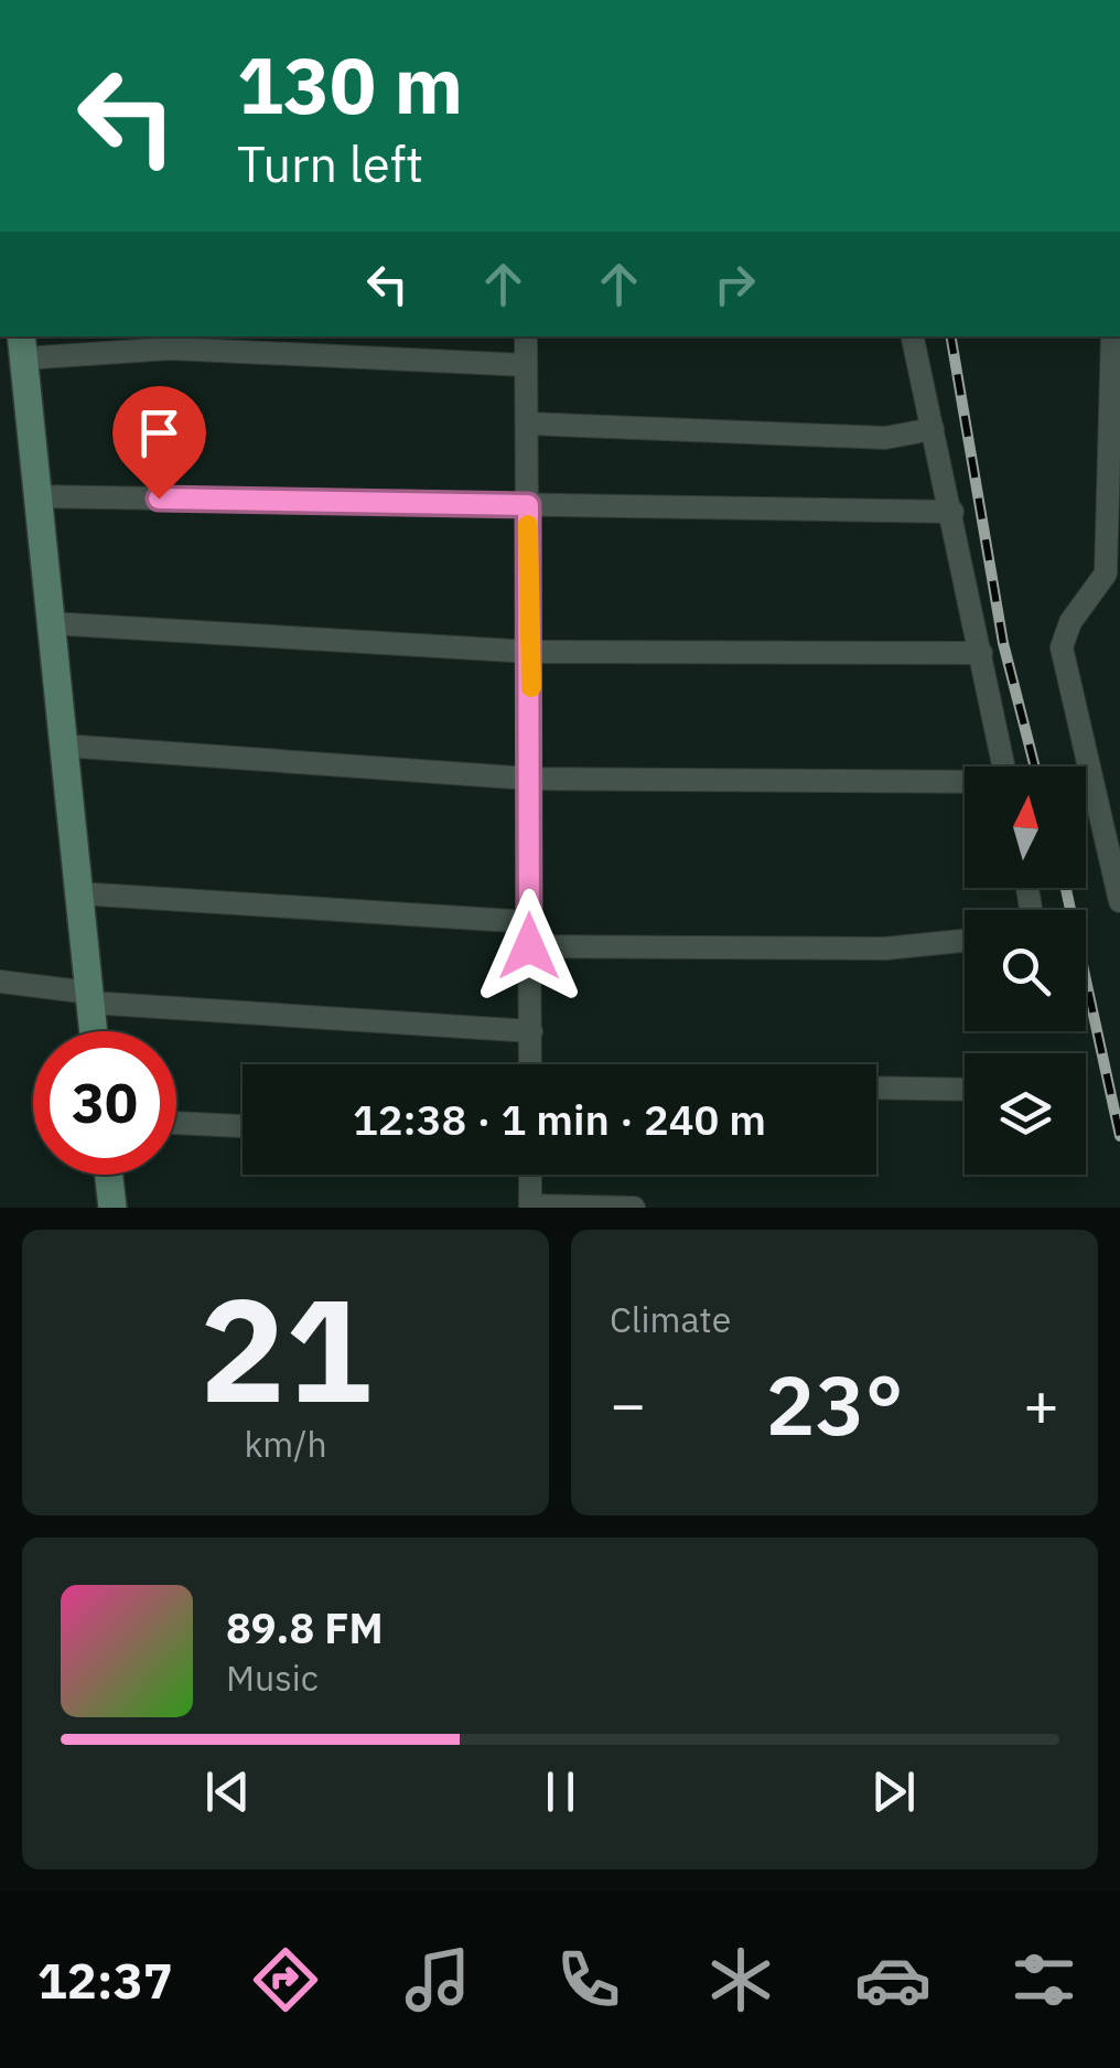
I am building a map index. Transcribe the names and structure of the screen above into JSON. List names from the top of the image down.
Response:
{
  "north": "top",
  "page": {
    "turn": ["130 m", "Turn left"],
    "limit": "30",
    "trip": "12:38 · 1 min · 240 m",
    "tile": [
      ["21", "km/h"],
      "Climate"
    ],
    "heat": ["−", "23°", "+"],
    "song": ["89.8 FM", "Music"],
    "tabs": "12:37"
  }
}
